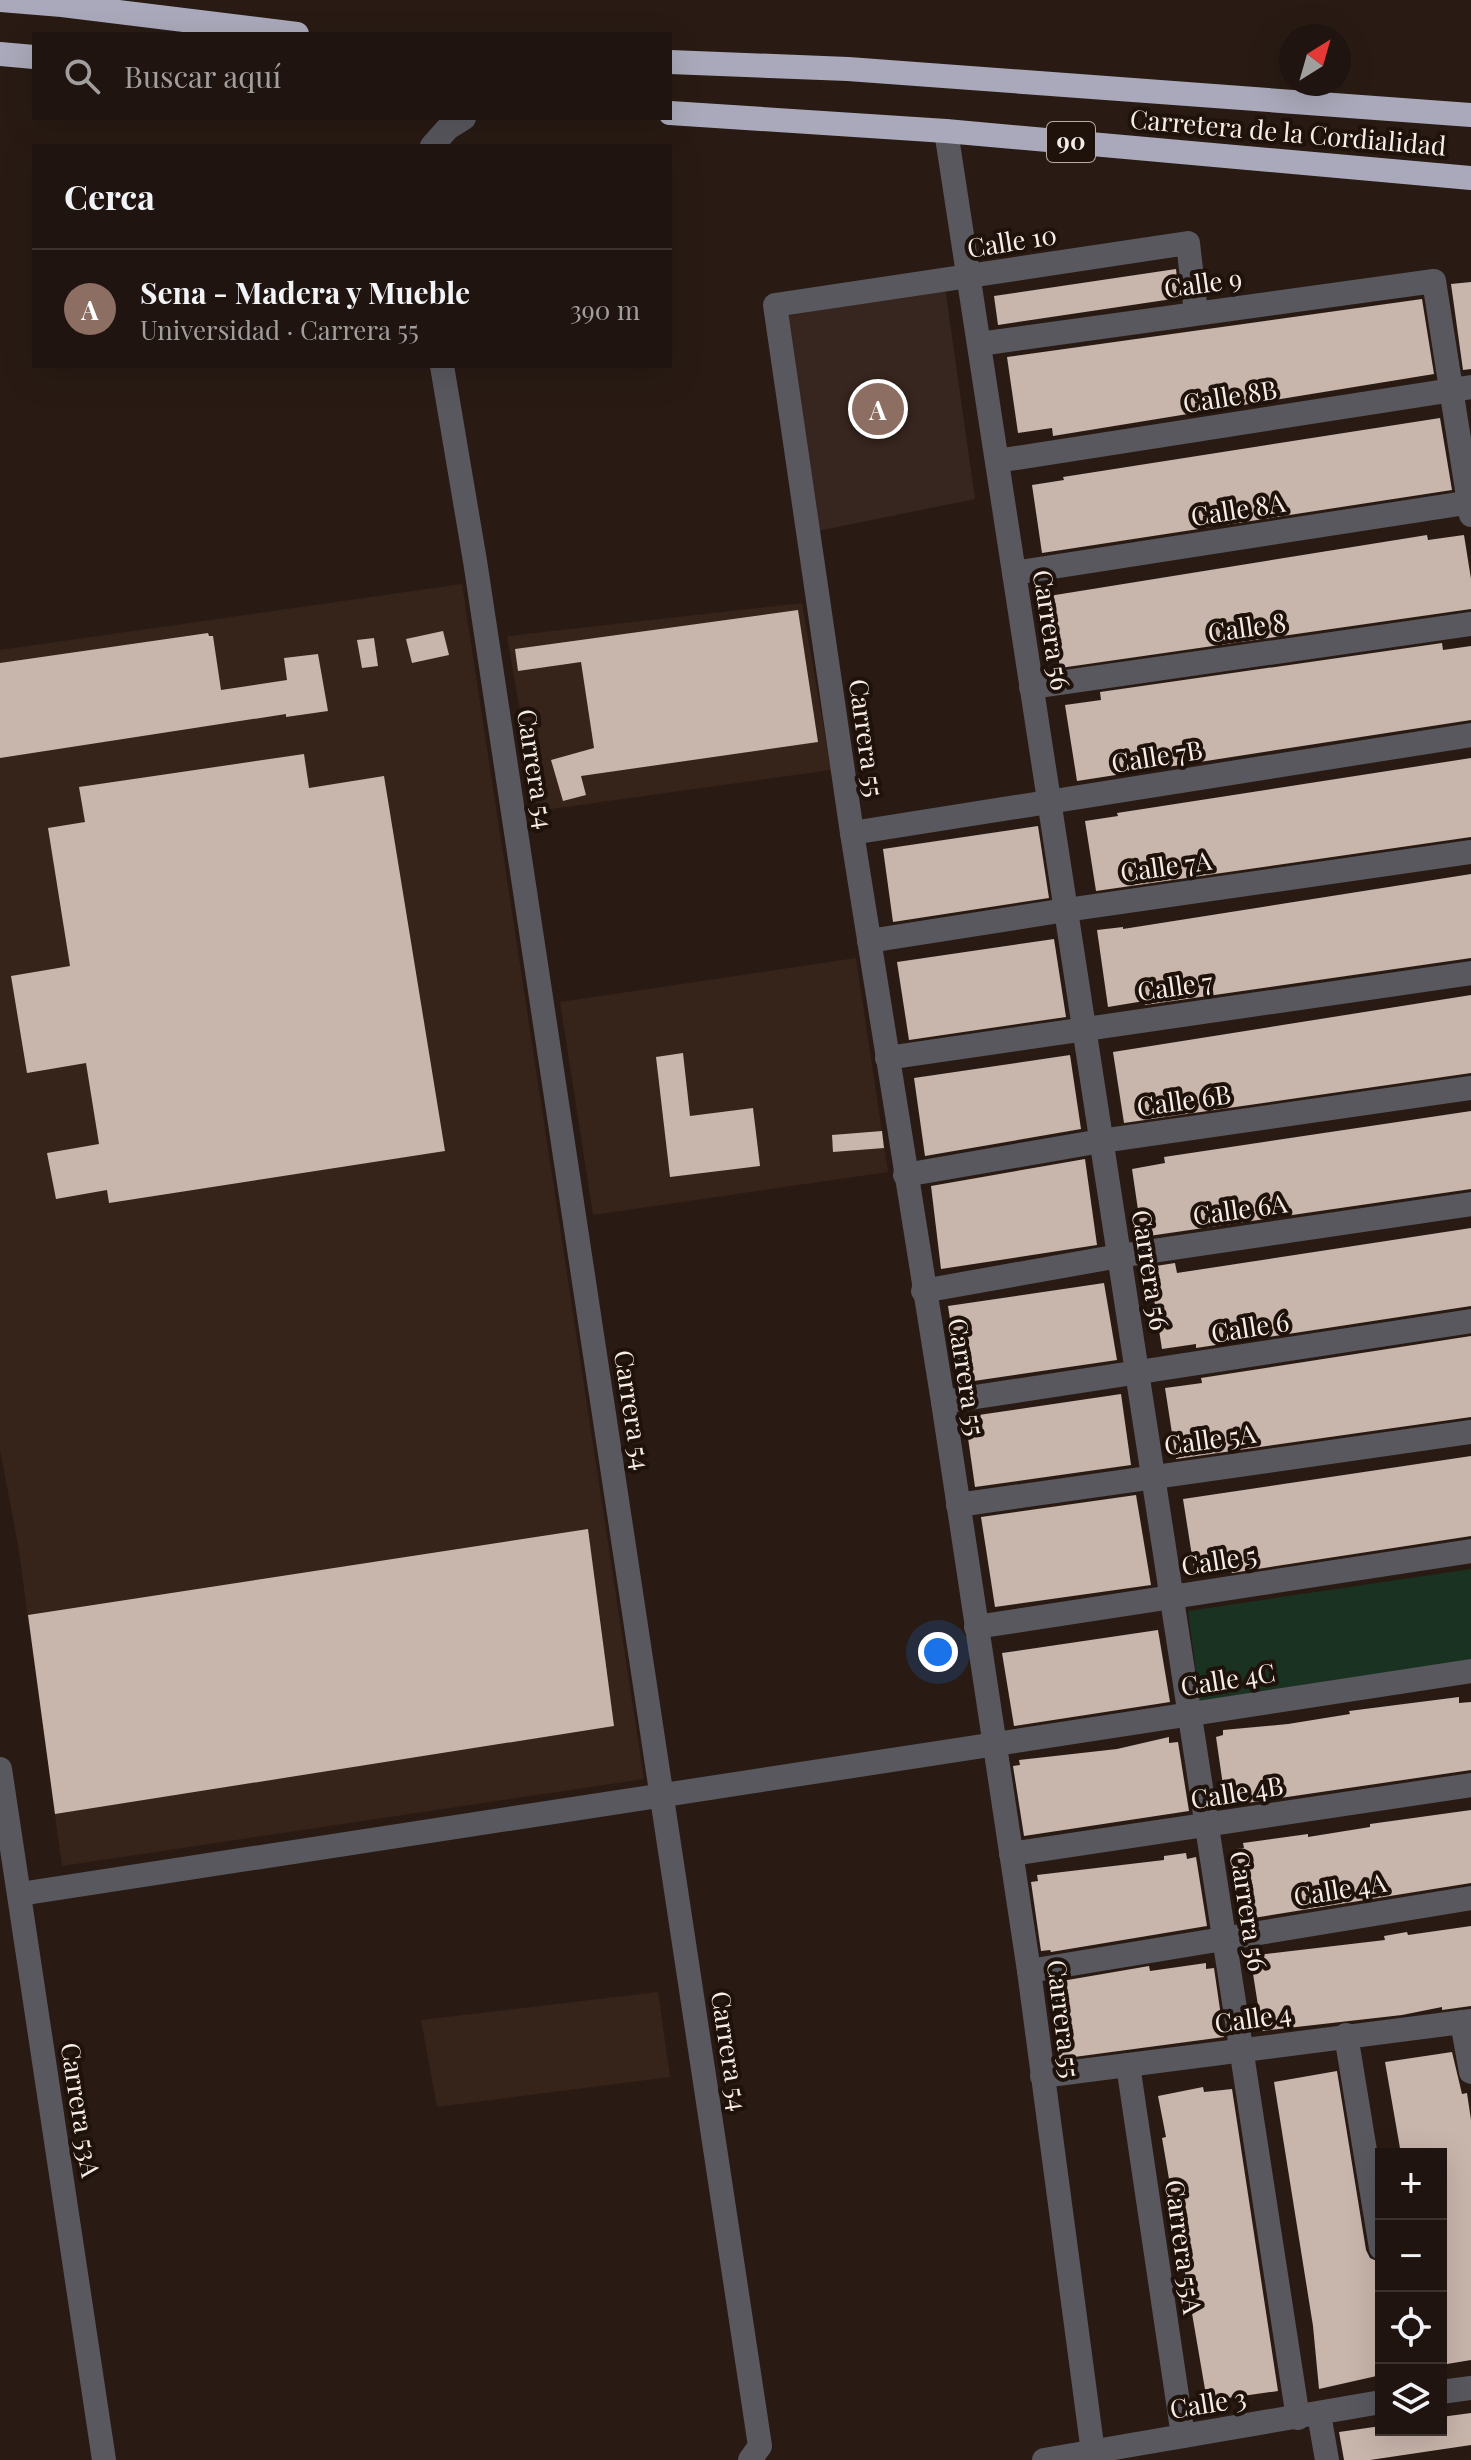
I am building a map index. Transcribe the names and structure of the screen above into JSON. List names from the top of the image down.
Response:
{
  "streets": {
    "highway": ["Carretera de la Cordialidad", "90"],
    "street": [
      "Calle 10",
      "Calle 9",
      "Calle 8B",
      "Calle 8A",
      "Calle 8",
      "Carrera 56",
      "Carrera 55",
      "Calle 7B",
      "Carrera 54",
      "Calle 7A",
      "Calle 7",
      "Calle 6B",
      "Calle 6A",
      "Calle 6",
      "Calle 5A",
      "Calle 5",
      "Calle 4C",
      "Calle 4B",
      "Calle 4A",
      "Calle 4",
      "Carrera 53A",
      "Carrera 55A",
      "Calle 3"
    ]
  },
  "crossings": [
    ["Carretera de la Cordialidad", "Carrera 56"],
    ["Calle 10", "Calle 9"],
    ["Calle 10", "Carrera 56"],
    ["Calle 10", "Carrera 55"],
    ["Calle 9", "Calle 8B"],
    ["Calle 9", "Carrera 56"],
    ["Calle 8B", "Carrera 56"],
    ["Calle 8A", "Carrera 56"],
    ["Calle 8", "Carrera 56"],
    ["Carrera 56", "Calle 7B"],
    ["Carrera 56", "Calle 7A"],
    ["Carrera 56", "Calle 7"],
    ["Carrera 56", "Calle 6B"],
    ["Carrera 56", "Calle 6A"],
    ["Carrera 56", "Calle 6"],
    ["Carrera 56", "Calle 5A"],
    ["Carrera 56", "Calle 5"],
    ["Carrera 56", "Calle 4C"],
    ["Carrera 56", "Calle 4B"],
    ["Carrera 56", "Calle 4A"],
    ["Carrera 56", "Calle 4"],
    ["Carrera 56", "Calle 3"],
    ["Carrera 55", "Calle 7B"],
    ["Carrera 55", "Calle 7A"],
    ["Carrera 55", "Calle 7"],
    ["Carrera 55", "Calle 6B"],
    ["Carrera 55", "Calle 6A"],
    ["Carrera 55", "Calle 6"],
    ["Carrera 55", "Calle 5A"],
    ["Carrera 55", "Calle 5"],
    ["Carrera 55", "Calle 4C"],
    ["Carrera 55", "Calle 4B"],
    ["Carrera 55", "Calle 4A"],
    ["Carrera 55", "Calle 4"],
    ["Carrera 55", "Calle 3"],
    ["Carrera 54", "Calle 4C"],
    ["Calle 4C", "Carrera 53A"],
    ["Calle 4", "Carrera 55A"],
    ["Carrera 55A", "Calle 3"]
  ],
  "north": "top right",
  "page": {
    "search": "Buscar aquí",
    "heading": "Cerca",
    "list": [
      {
        "mark": "A",
        "name": "Sena - Madera y Mueble",
        "note": "Universidad · Carrera 55",
        "value": "390 m"
      }
    ],
    "pins": "A",
    "map_buttons": ["+", "−"]
  }
}
